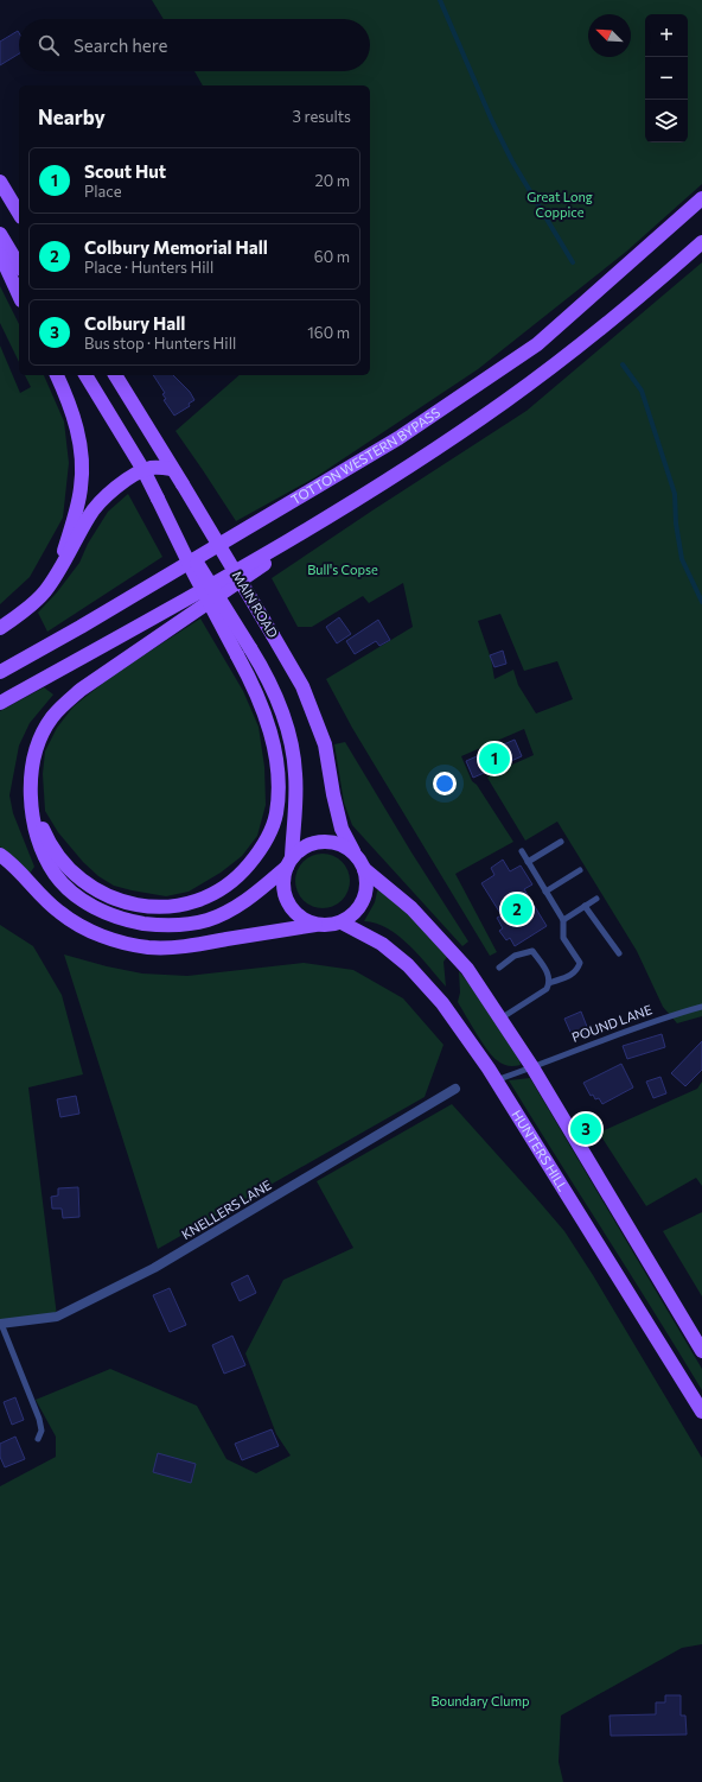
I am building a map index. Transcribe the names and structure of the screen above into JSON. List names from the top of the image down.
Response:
{
  "streets": {
    "main road": ["TOTTON WESTERN BYPASS", "MAIN ROAD", "HUNTERS HILL"],
    "street": ["KNELLERS LANE"],
    "lane": ["POUND LANE"]
  },
  "crossings": [
    ["MAIN ROAD", "HUNTERS HILL"],
    ["POUND LANE", "HUNTERS HILL"]
  ],
  "parks": ["Great Long Coppice", "Bull's Copse", "Boundary Clump"],
  "north": "top left",
  "page": {
    "map_buttons": ["+", "−"],
    "search": "Search here",
    "heading": ["Nearby", "3 results"],
    "list": [
      {
        "mark": "1",
        "name": "Scout Hut",
        "note": "Place",
        "value": "20 m"
      },
      {
        "mark": "2",
        "name": "Colbury Memorial Hall",
        "note": "Place · Hunters Hill",
        "value": "60 m"
      },
      {
        "mark": "3",
        "name": "Colbury Hall",
        "note": "Bus stop · Hunters Hill",
        "value": "160 m"
      }
    ],
    "pins": ["1", "2", "3"]
  }
}
